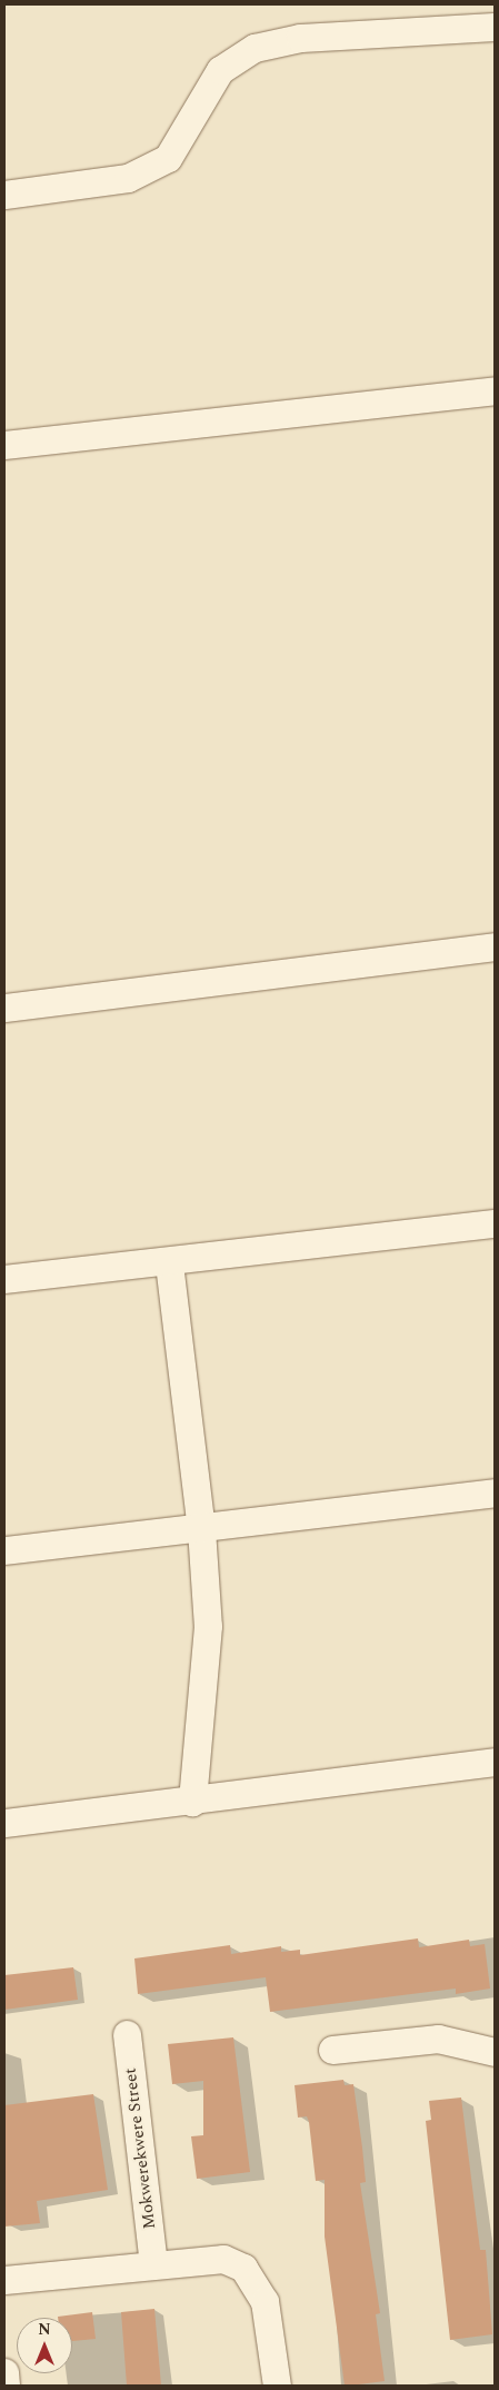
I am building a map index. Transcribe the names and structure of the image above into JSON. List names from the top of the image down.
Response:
{
  "streets": {
    "street": ["Mokwerekwere Street"]
  },
  "north": "top"
}
